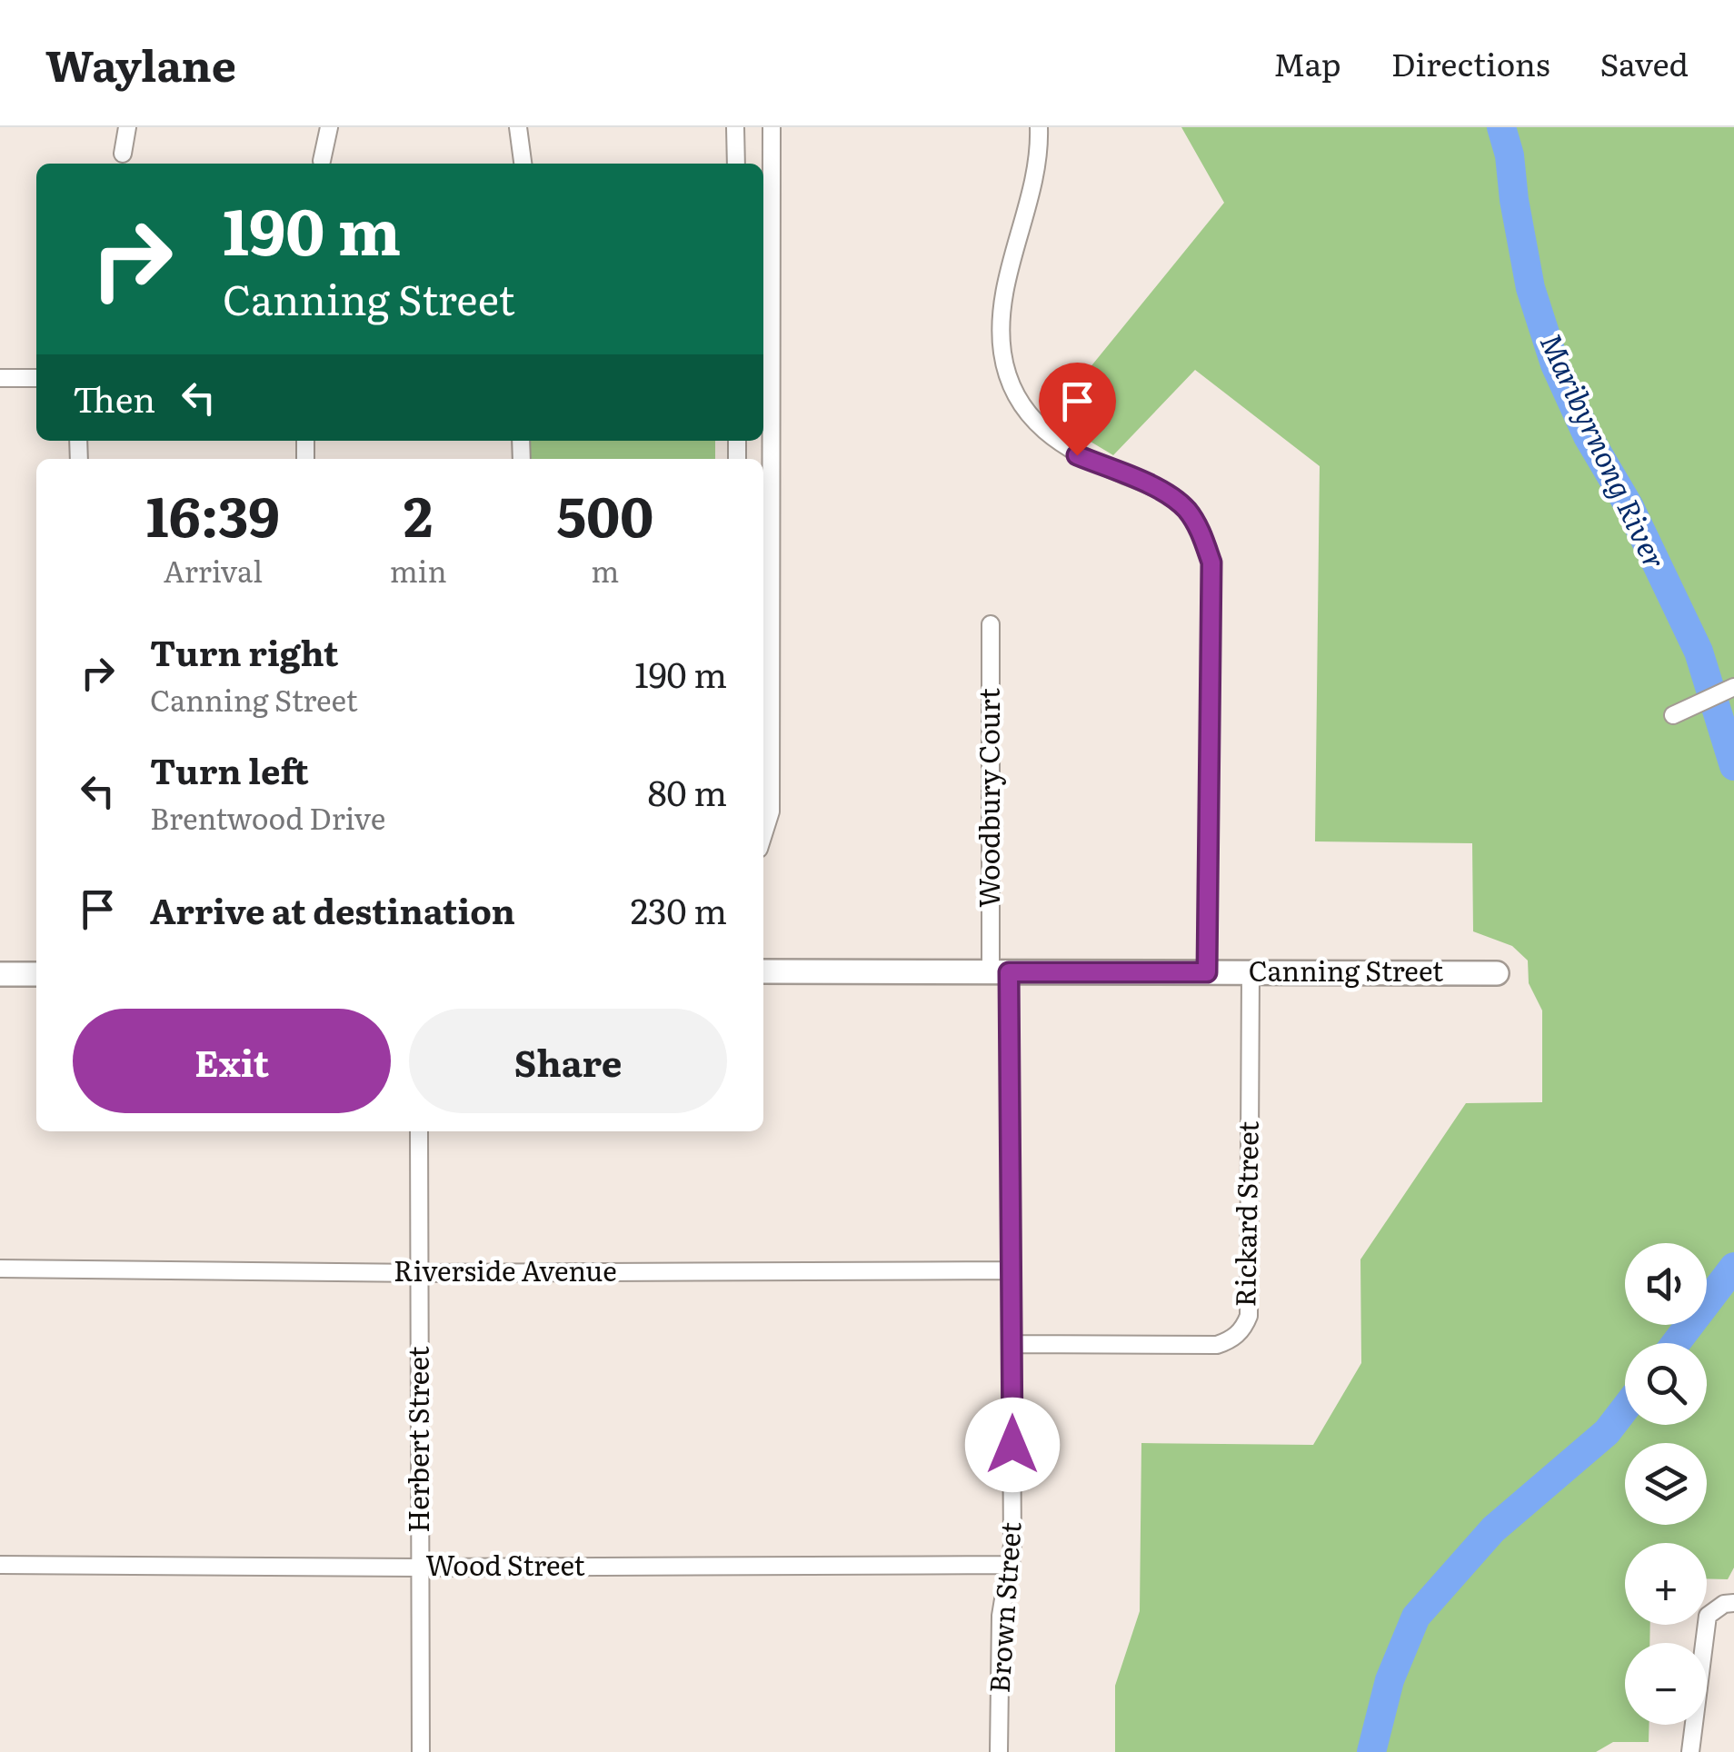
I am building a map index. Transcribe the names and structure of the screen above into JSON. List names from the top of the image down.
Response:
{
  "streets": {
    "street": [
      "Woodbury Court",
      "Canning Street",
      "Rickard Street",
      "Riverside Avenue",
      "Herbert Street",
      "Wood Street",
      "Brown Street"
    ]
  },
  "crossings": [
    ["Woodbury Court", "Canning Street"],
    ["Woodbury Court", "Brown Street"],
    ["Canning Street", "Rickard Street"],
    ["Canning Street", "Brown Street"],
    ["Rickard Street", "Brown Street"],
    ["Riverside Avenue", "Herbert Street"],
    ["Riverside Avenue", "Brown Street"],
    ["Herbert Street", "Wood Street"],
    ["Wood Street", "Brown Street"]
  ],
  "water": ["Maribyrnong River"],
  "page": {
    "header": "Waylane",
    "nav": ["Map", "Directions", "Saved"],
    "turn": ["190 m", "Canning Street"],
    "then": "Then",
    "eta": [
      "16:39",
      "Arrival",
      "2",
      "min",
      "500",
      "m"
    ],
    "list": [
      {
        "name": "Turn right",
        "note": "Canning Street",
        "value": "190 m"
      },
      {
        "name": "Turn left",
        "note": "Brentwood Drive",
        "value": "80 m"
      },
      {
        "name": "Arrive at destination",
        "value": "230 m"
      }
    ],
    "buttons": ["Exit", "Share"],
    "map_buttons": ["+", "−"]
  }
}
